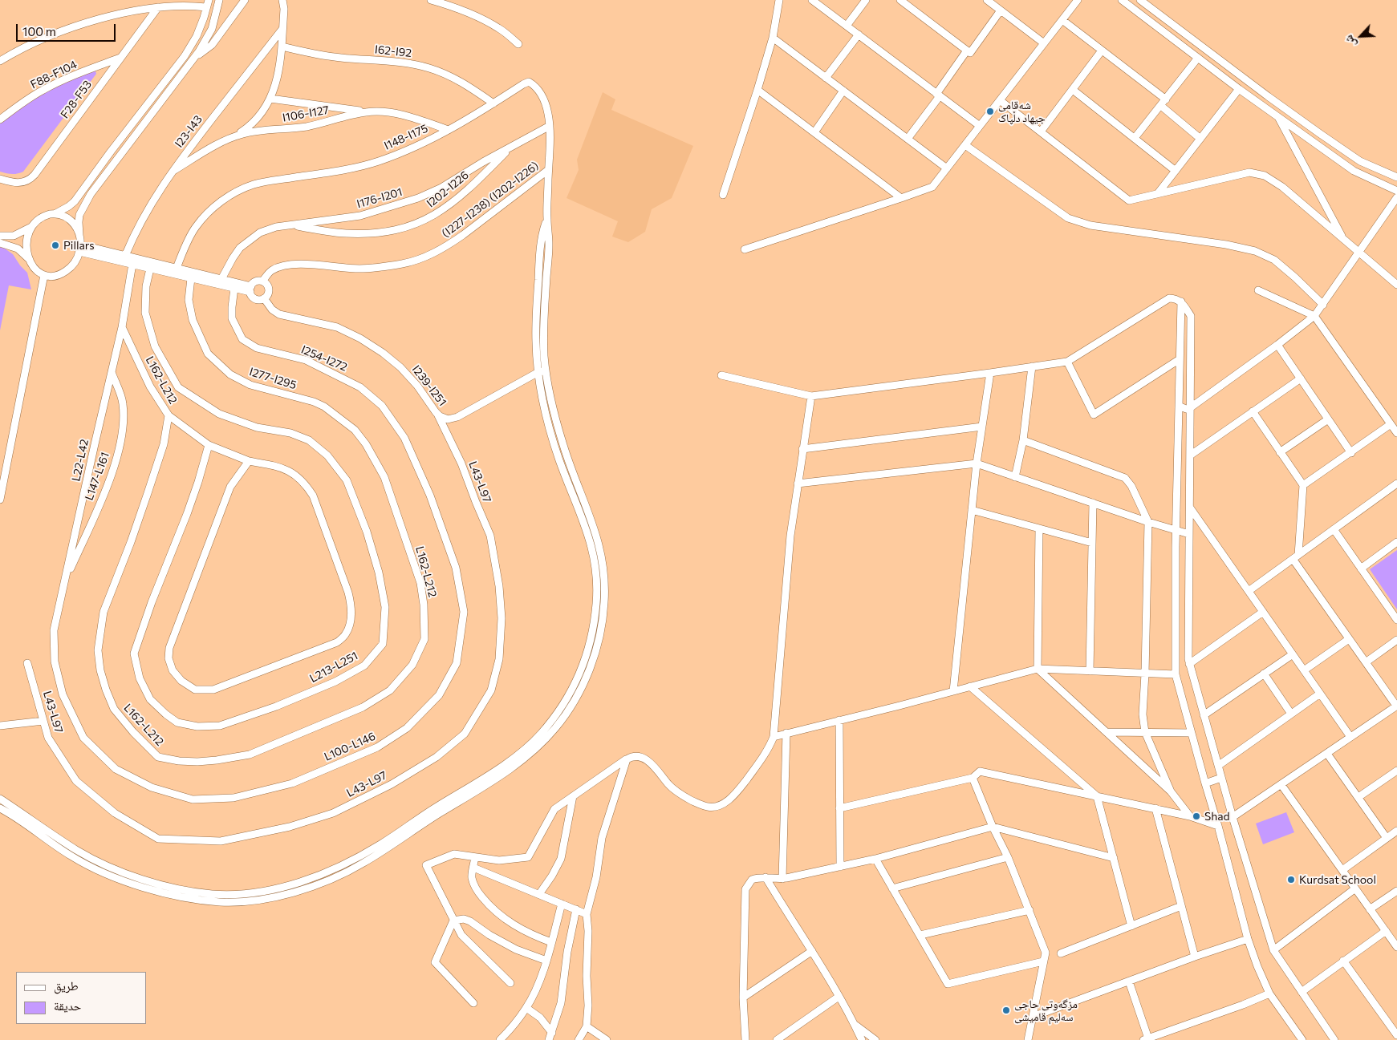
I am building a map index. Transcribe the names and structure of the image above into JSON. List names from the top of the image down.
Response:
{
  "streets": {
    "street": [
      "I62-I92",
      "F88-F104",
      "F28-F53",
      "I106-I127",
      "I23-I43",
      "I148-I175",
      "I202-I226",
      "I176-I201",
      "(I227-I238) (I202-I226)",
      "I254-I272",
      "I277-I295",
      "L162-L212",
      "I239-I251",
      "L22-L42",
      "L147-L161",
      "L43-L97",
      "L213-L251",
      "L100-L146"
    ]
  },
  "crossings": [
    ["I62-I92", "I148-I175"],
    ["F88-F104", "F28-F53"],
    ["I106-I127", "I23-I43"],
    ["I106-I127", "I148-I175"],
    ["I148-I175", "I176-I201"],
    ["I148-I175", "(I227-I238) (I202-I226)"],
    ["I148-I175", "I239-I251"],
    ["I202-I226", "I176-I201"],
    ["(I227-I238) (I202-I226)", "I239-I251"],
    ["I254-I272", "L100-L146"],
    ["I277-I295", "L162-L212"],
    ["L162-L212", "L22-L42"],
    ["I239-I251", "L43-L97"],
    ["L22-L42", "L147-L161"],
    ["L22-L42", "L100-L146"]
  ],
  "places": [
    "شەقامی جیهاد دڵپاک",
    "Pillars",
    "Shad",
    "Kurdsat School",
    "مزگەوتی حاجی سەلیم قامیشی"
  ],
  "legend": ["طريق", "حديقة"],
  "scale_bar": "100 m",
  "north": "bottom left"
}
